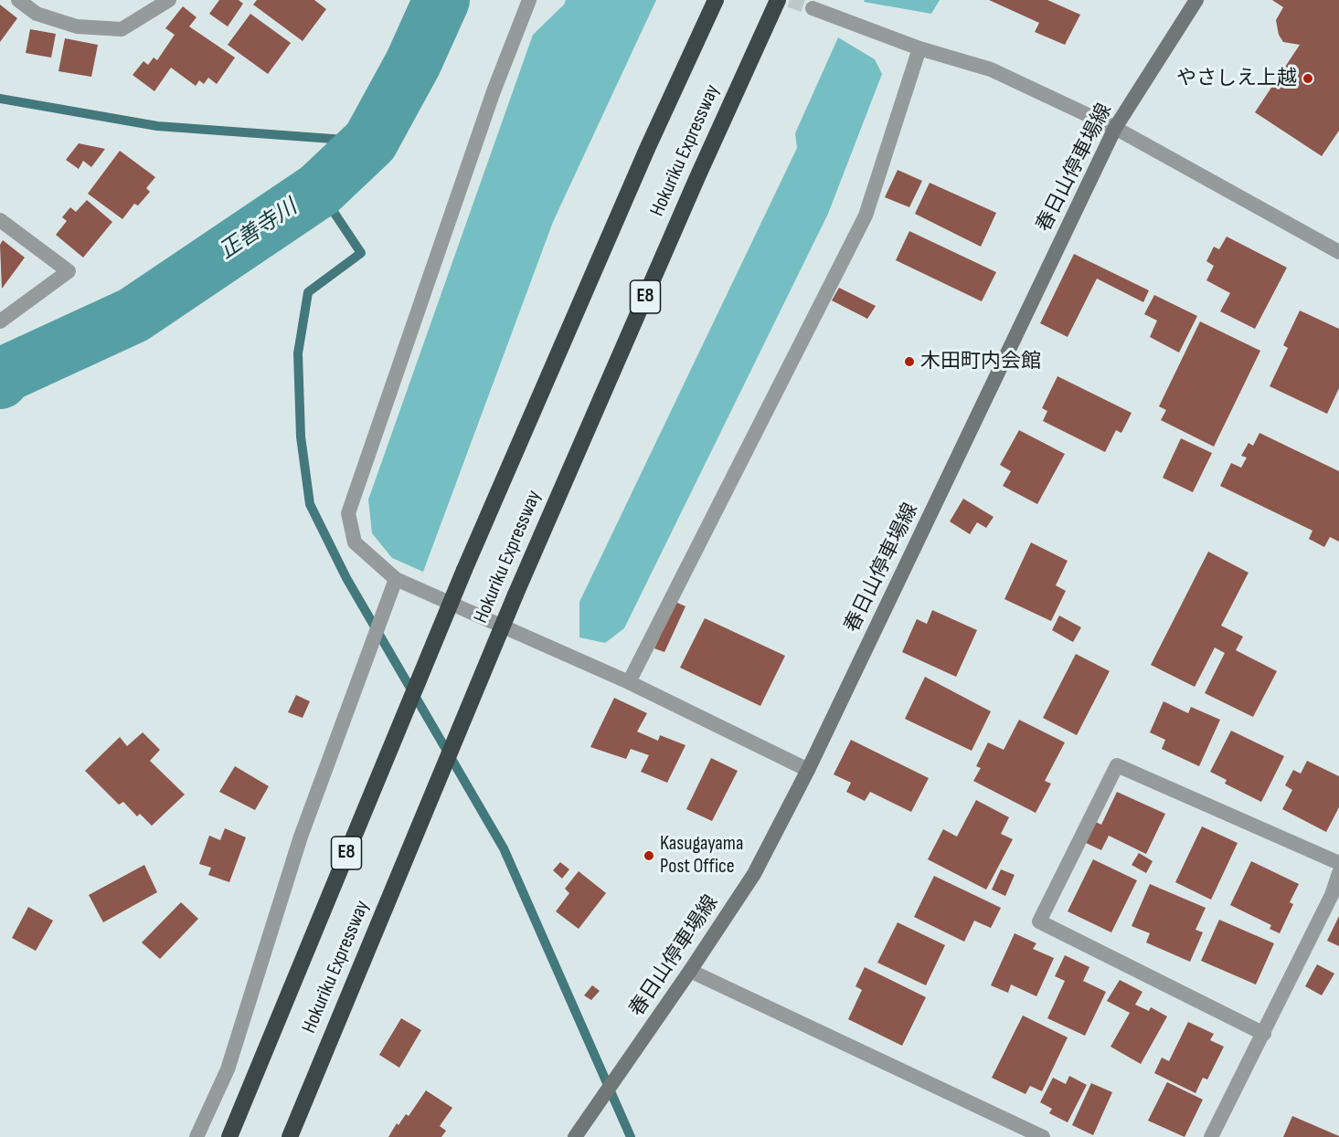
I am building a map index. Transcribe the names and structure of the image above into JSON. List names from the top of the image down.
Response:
{
  "streets": {
    "highway": ["Hokuriku Expressway", "E8"],
    "main road": ["春日山停車場線"]
  },
  "water": ["正善寺川"],
  "places": ["やさしえ上越", "木田町内会館", "Kasugayama Post Office"]
}
